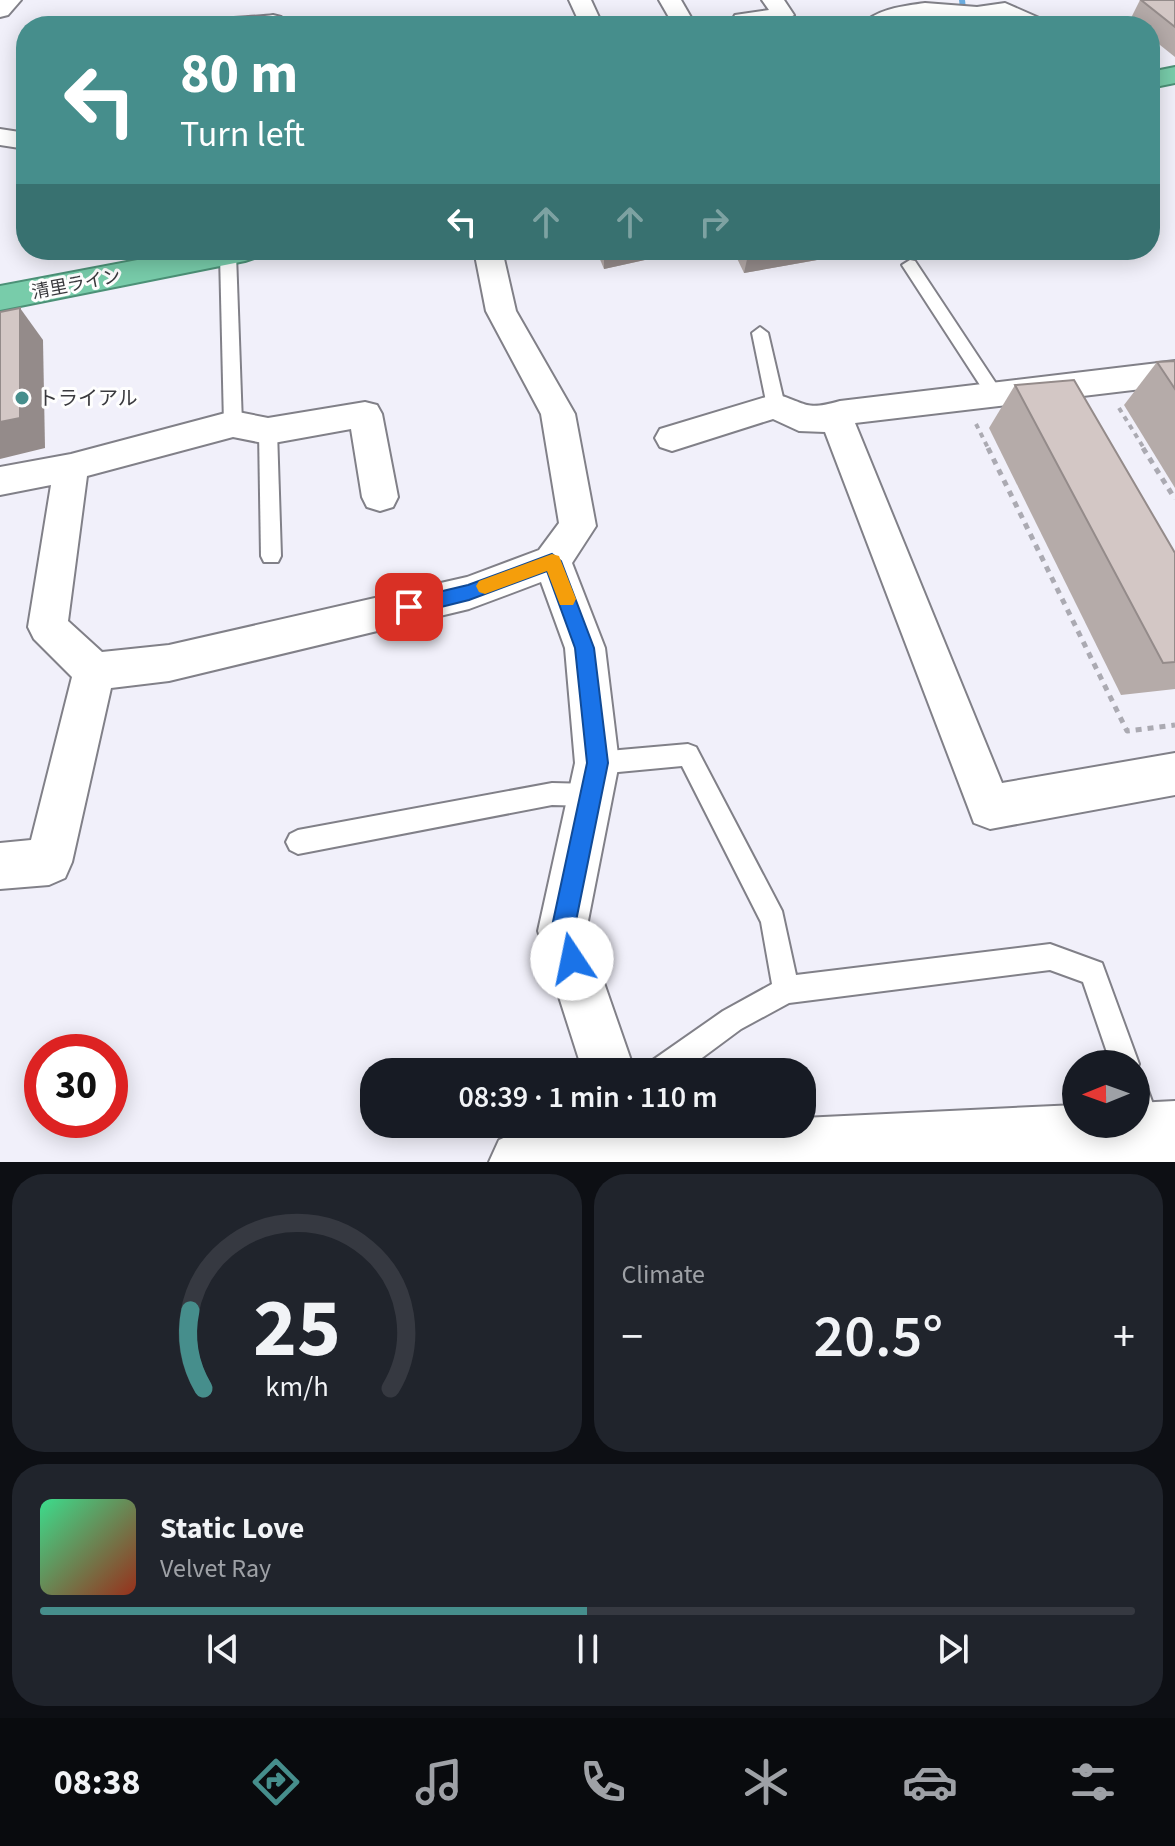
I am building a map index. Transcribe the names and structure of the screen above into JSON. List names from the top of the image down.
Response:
{
  "streets": {
    "highway": ["清里ライン"]
  },
  "places": ["トライアル"],
  "north": "left",
  "page": {
    "turn": ["80 m", "Turn left"],
    "limit": "30",
    "trip": "08:39 · 1 min · 110 m",
    "tile": "Climate",
    "heat": ["−", "20.5°", "+"],
    "song": ["Static Love", "Velvet Ray"],
    "tabs": "08:38",
    "gauge": ["25", "km/h"]
  }
}
